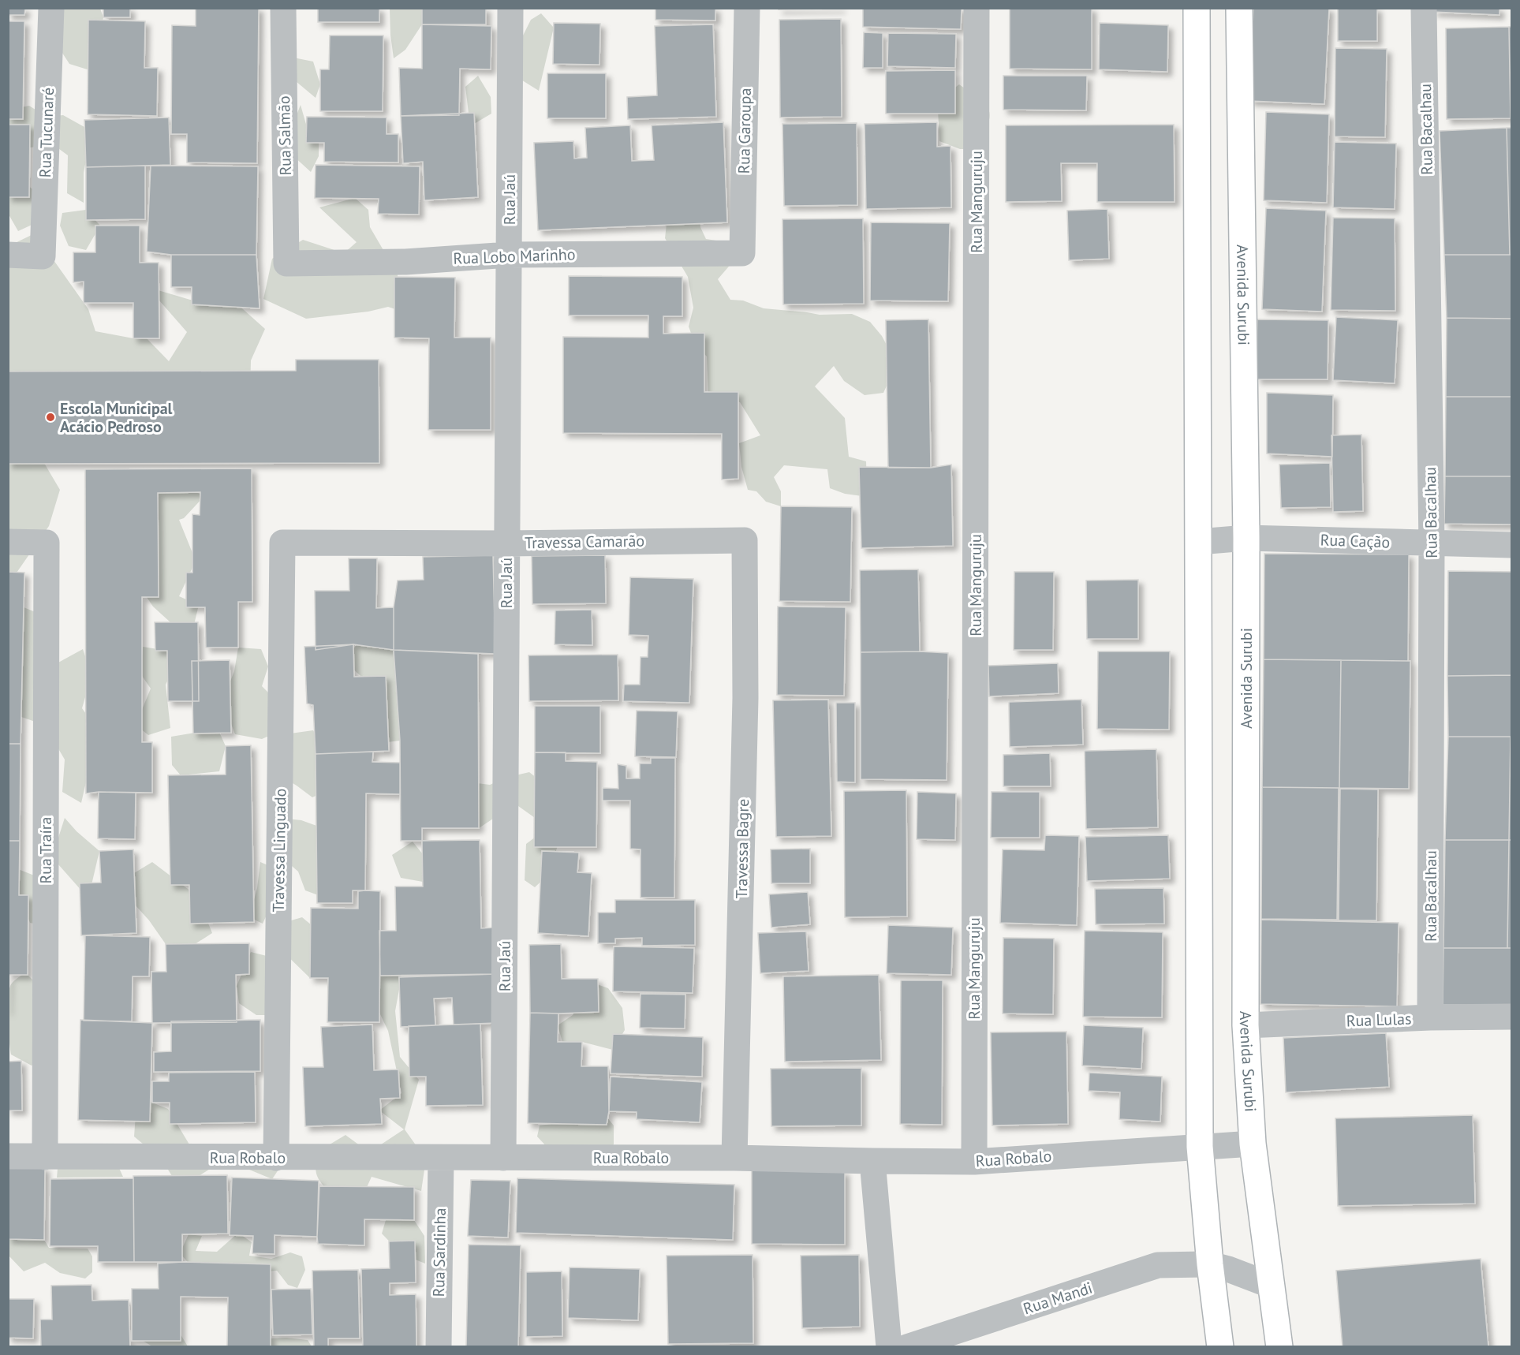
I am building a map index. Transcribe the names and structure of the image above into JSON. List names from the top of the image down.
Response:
{
  "streets": {
    "street": [
      "Rua Bacalhau",
      "Rua Garoupa",
      "Rua Tucunaré",
      "Rua Salmão",
      "Rua Jaú",
      "Rua Manguruju",
      "Rua Lobo Marinho",
      "Avenida Surubi",
      "Rua Cação",
      "Travessa Camarão",
      "Travessa Bagre",
      "Rua Traíra",
      "Travessa Linguado",
      "Rua Lulas",
      "Rua Robalo",
      "Rua Sardinha",
      "Rua Mandi"
    ]
  },
  "crossings": [
    ["Rua Bacalhau", "Rua Cação"],
    ["Rua Bacalhau", "Rua Lulas"],
    ["Rua Garoupa", "Rua Lobo Marinho"],
    ["Rua Salmão", "Rua Lobo Marinho"],
    ["Rua Jaú", "Rua Lobo Marinho"],
    ["Rua Jaú", "Travessa Camarão"],
    ["Rua Jaú", "Rua Robalo"],
    ["Rua Manguruju", "Rua Robalo"],
    ["Avenida Surubi", "Rua Cação"],
    ["Avenida Surubi", "Rua Lulas"],
    ["Avenida Surubi", "Rua Robalo"],
    ["Avenida Surubi", "Rua Mandi"],
    ["Travessa Camarão", "Travessa Bagre"],
    ["Travessa Camarão", "Travessa Linguado"],
    ["Travessa Bagre", "Rua Robalo"],
    ["Rua Traíra", "Rua Robalo"],
    ["Travessa Linguado", "Rua Robalo"],
    ["Rua Robalo", "Rua Sardinha"]
  ],
  "places": ["Escola Municipal Acácio Pedroso"]
}
